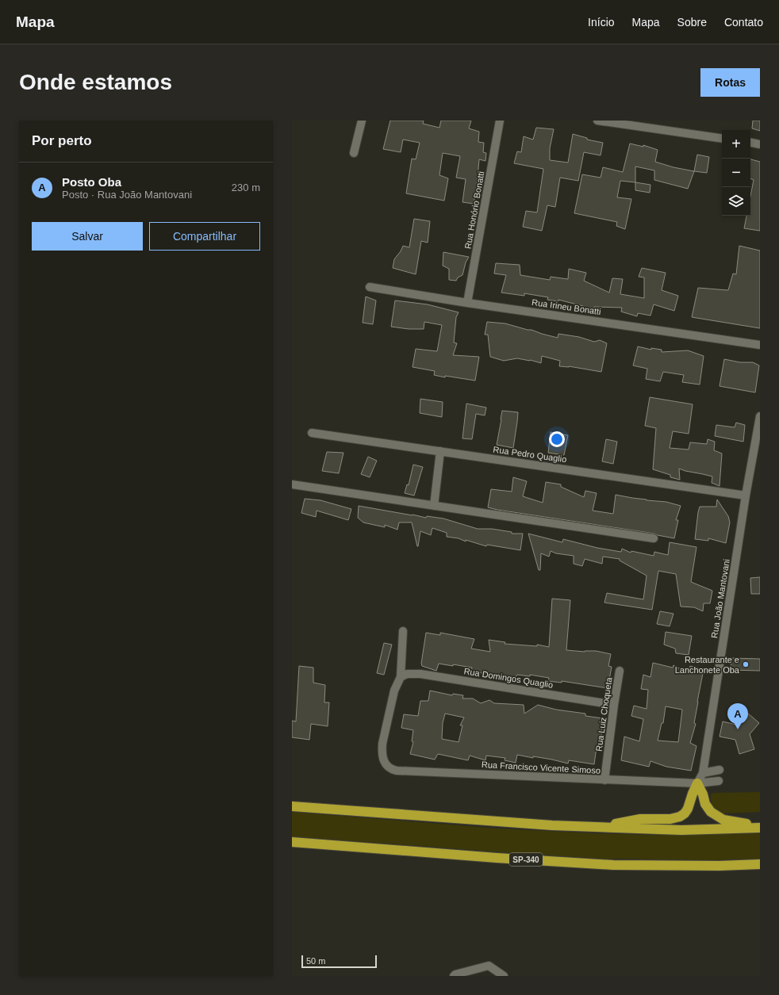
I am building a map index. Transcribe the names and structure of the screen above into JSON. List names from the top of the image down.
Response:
{
  "streets": {
    "highway": ["SP-340"],
    "street": [
      "Rua Honório Bonatti",
      "Rua Irineu Bonatti",
      "Rua Pedro Quaglio",
      "Rua João Mantovani",
      "Rua Domingos Quaglio",
      "Rua Luiz Choqueta",
      "Rua Francisco Vicente Simoso"
    ]
  },
  "crossings": [
    ["Rua Honório Bonatti", "Rua Irineu Bonatti"],
    ["Rua Pedro Quaglio", "Rua João Mantovani"],
    ["Rua João Mantovani", "Rua Francisco Vicente Simoso"],
    ["Rua Domingos Quaglio", "Rua Luiz Choqueta"],
    ["Rua Domingos Quaglio", "Rua Francisco Vicente Simoso"],
    ["Rua Luiz Choqueta", "Rua Francisco Vicente Simoso"]
  ],
  "places": ["Restaurante e Lanchonete Oba"],
  "scale_bar": "50 m",
  "page": {
    "header": "Mapa",
    "nav": [
      "Início",
      "Mapa",
      "Sobre",
      "Contato"
    ],
    "buttons": [
      "Rotas",
      ["Salvar", "Compartilhar"]
    ],
    "title": "Onde estamos",
    "heading": "Por perto",
    "map_buttons": ["+", "−"],
    "list": [
      {
        "mark": "A",
        "name": "Posto Oba",
        "note": "Posto · Rua João Mantovani",
        "value": "230 m"
      }
    ],
    "pins": "A",
    "scale": "50 m"
  }
}
